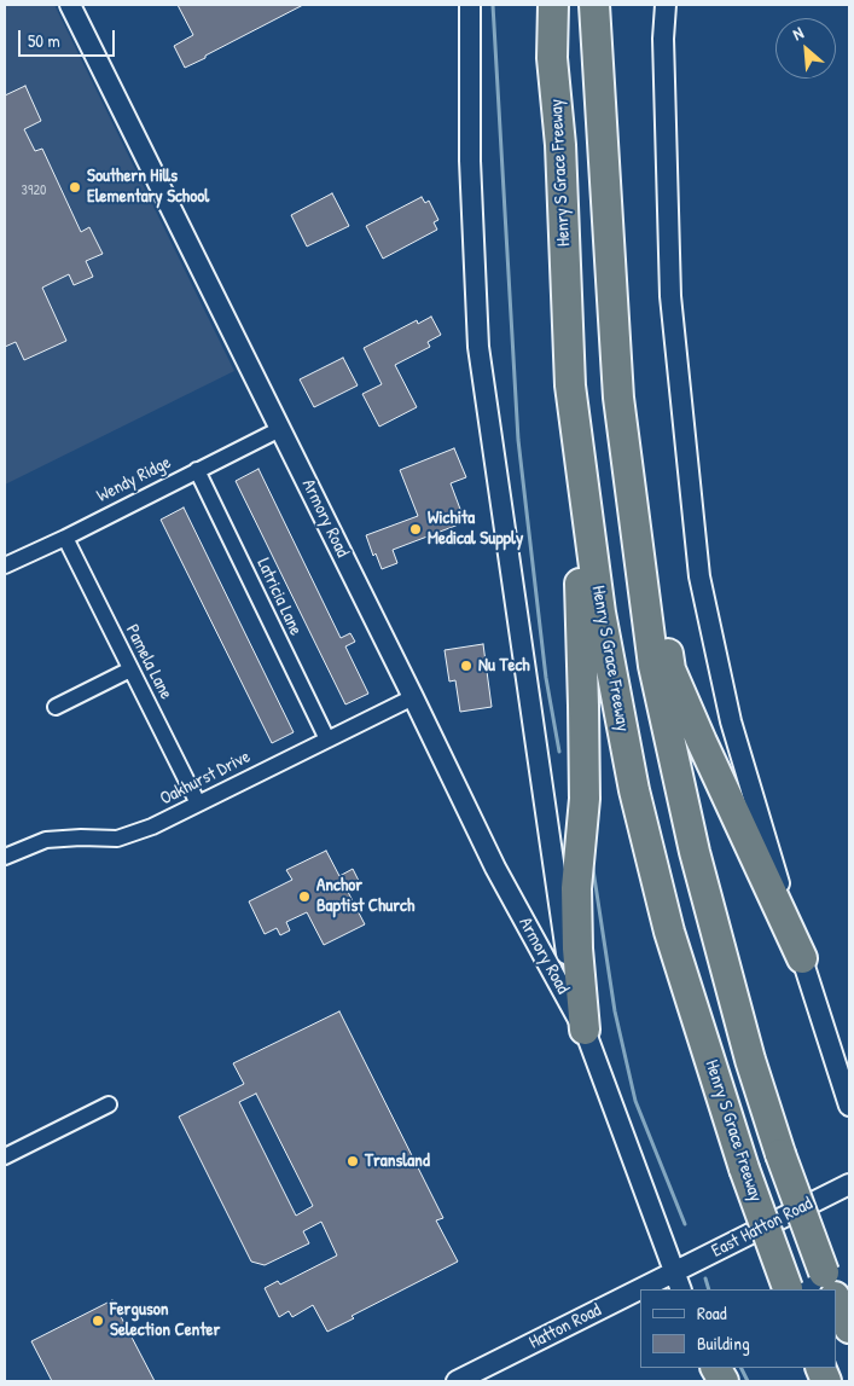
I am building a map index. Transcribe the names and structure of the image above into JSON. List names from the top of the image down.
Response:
{
  "streets": {
    "highway": ["Henry S Grace Freeway"],
    "street": [
      "Wendy Ridge",
      "Armory Road",
      "Latricia Lane",
      "Pamela Lane",
      "Oakhurst Drive",
      "East Hatton Road",
      "Hatton Road"
    ]
  },
  "crossings": [
    ["Wendy Ridge", "Armory Road"],
    ["Wendy Ridge", "Latricia Lane"],
    ["Wendy Ridge", "Pamela Lane"],
    ["Armory Road", "Oakhurst Drive"],
    ["Latricia Lane", "Oakhurst Drive"],
    ["Pamela Lane", "Oakhurst Drive"],
    ["East Hatton Road", "Hatton Road"]
  ],
  "places": [
    "Southern Hills Elementary School",
    "Wichita Medical Supply",
    "Nu Tech",
    "Anchor Baptist Church",
    "Transland",
    "Ferguson Selection Center"
  ],
  "house_numbers": ["3920"],
  "legend": ["Road", "Building"],
  "scale_bar": "50 m",
  "north": "top left"
}
